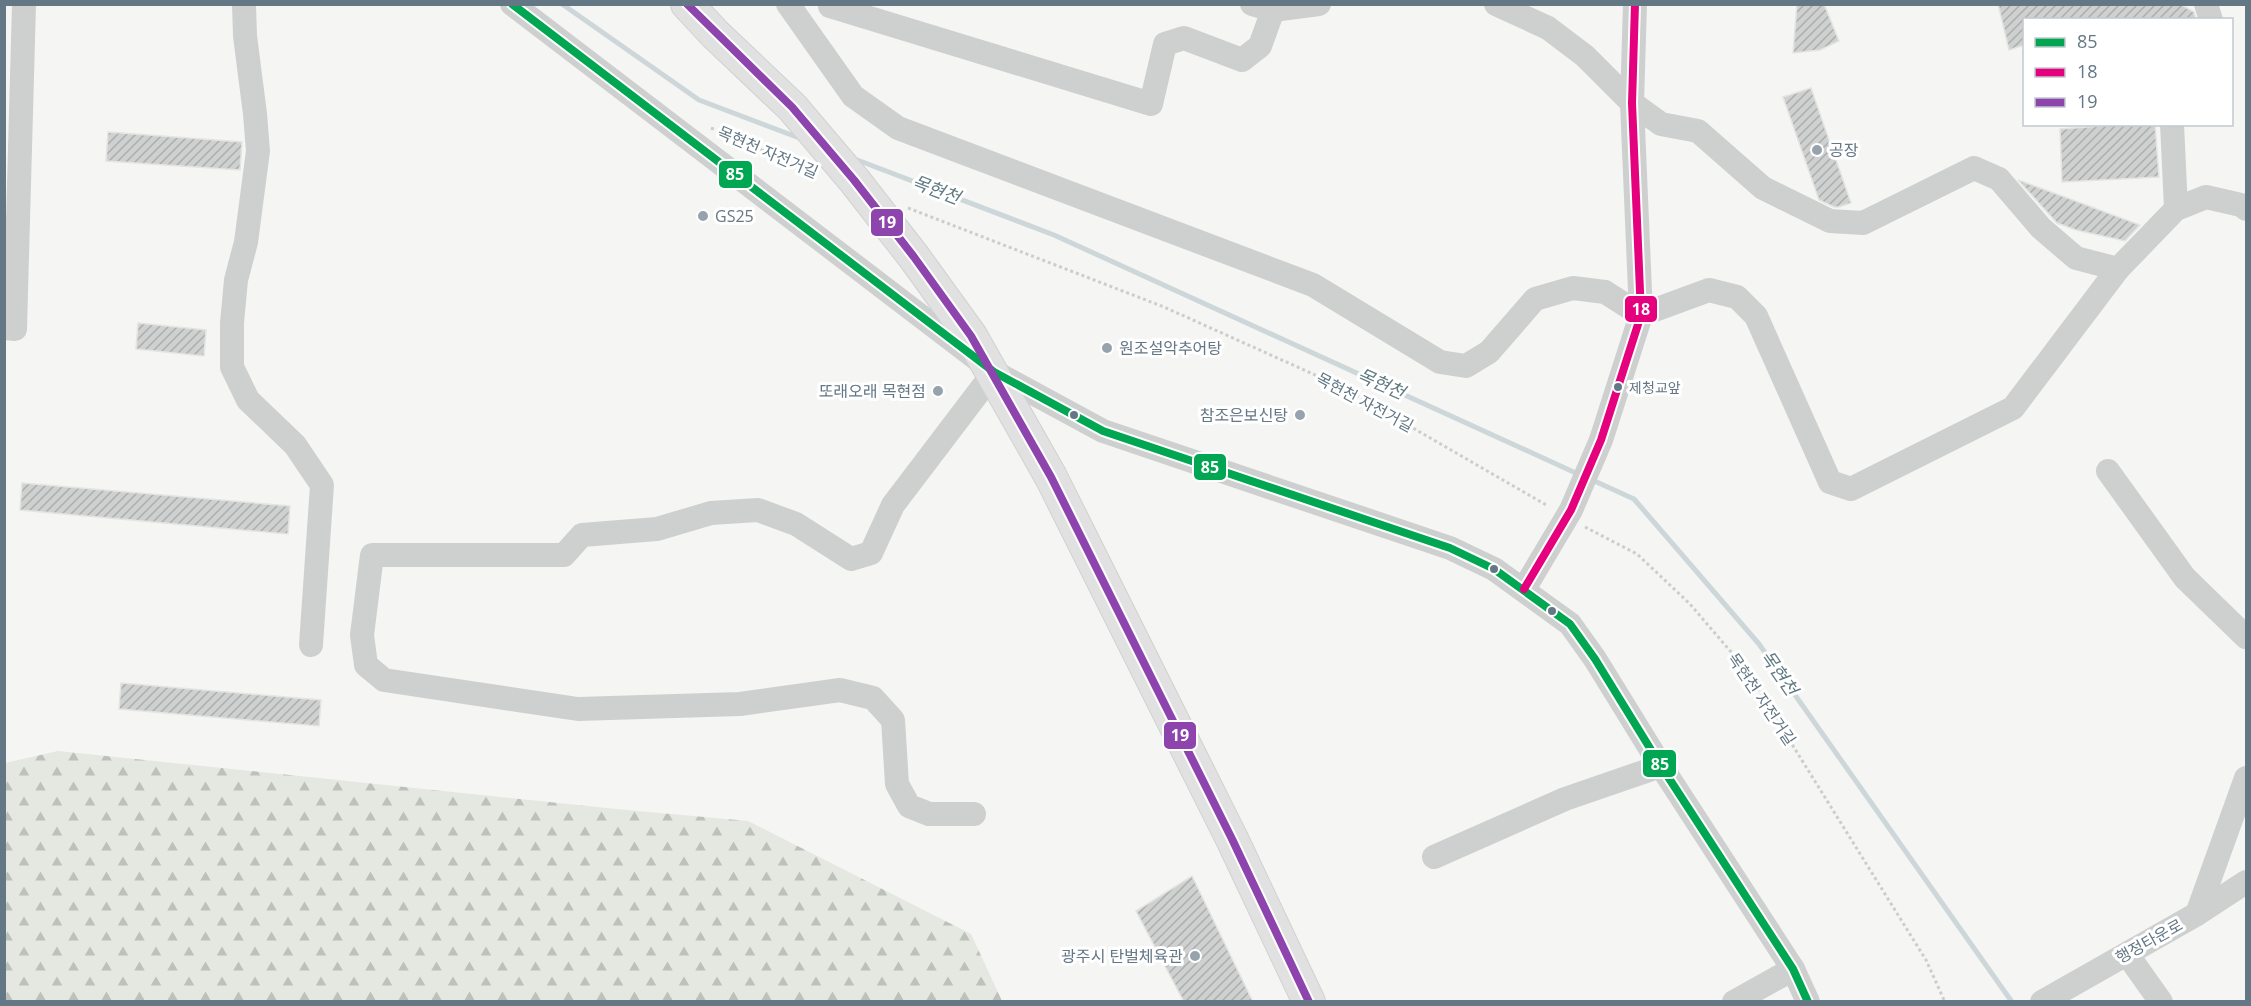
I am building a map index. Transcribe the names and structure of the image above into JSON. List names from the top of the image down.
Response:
{
  "streets": {
    "street": ["행정타운로"],
    "path": ["목현천 자전거길"]
  },
  "water": ["목현천"],
  "places": [
    "공장",
    "GS25",
    "원조설악추어탕",
    "제청교앞",
    "또래오래 목현점",
    "참조은보신탕",
    "광주시 탄벌체육관"
  ],
  "lines": ["transit line 85", "transit line 18", "transit line 19"],
  "legend": ["85", "18", "19"]
}
